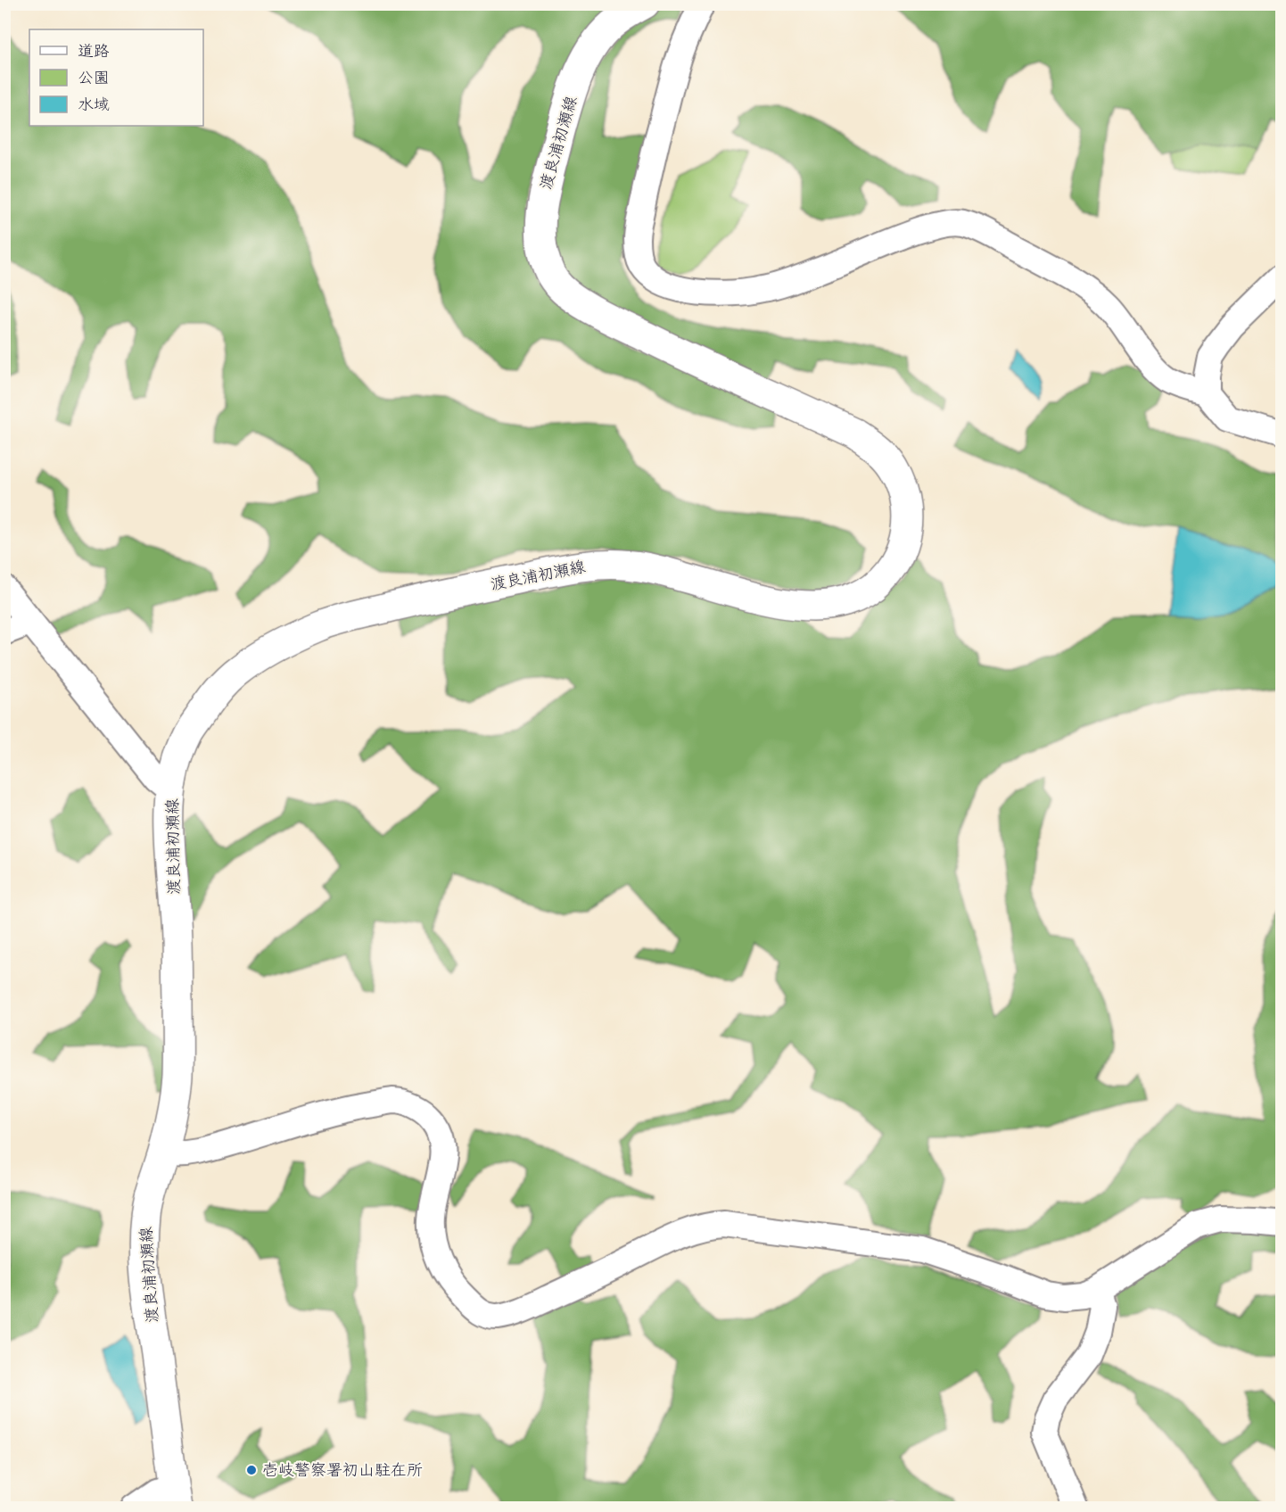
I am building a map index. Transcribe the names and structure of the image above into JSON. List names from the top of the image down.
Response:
{
  "streets": {
    "main road": ["渡良浦初瀬線"]
  },
  "places": ["壱岐警察署初山駐在所"],
  "legend": ["道路", "公園", "水域"]
}
